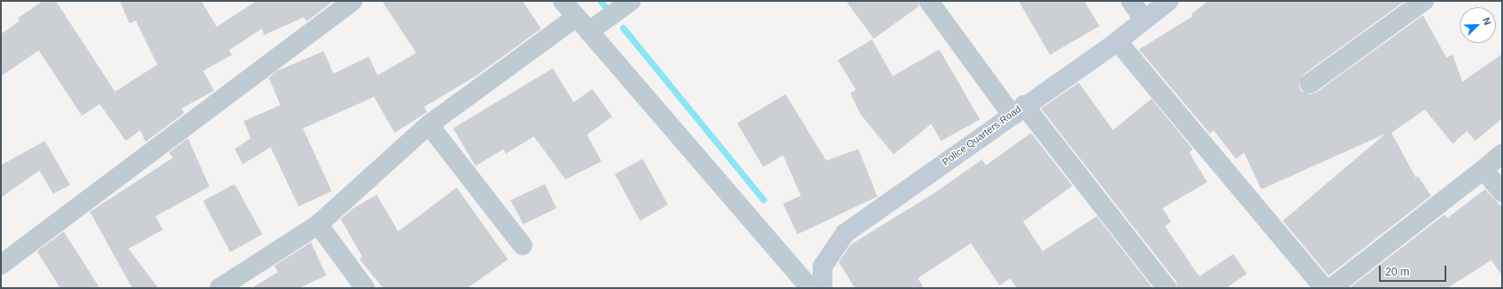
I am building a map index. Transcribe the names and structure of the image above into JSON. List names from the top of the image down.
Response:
{
  "streets": {
    "street": ["Police Quarters Road"]
  },
  "scale_bar": "20 m",
  "north": "top right"
}
